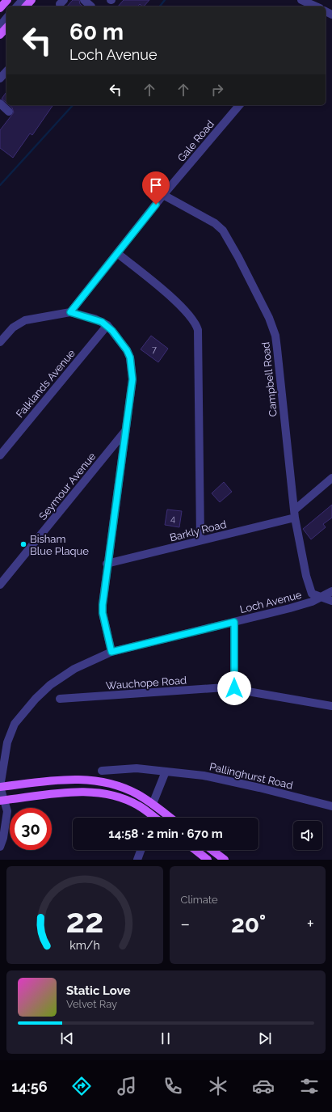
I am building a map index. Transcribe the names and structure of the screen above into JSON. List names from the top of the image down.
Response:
{
  "streets": {
    "street": [
      "Gale Road",
      "Campbell Road",
      "Falklands Avenue",
      "Seymour Avenue",
      "Barkly Road",
      "Loch Avenue",
      "Wauchope Road",
      "Pallinghurst Road"
    ]
  },
  "crossings": [
    ["Gale Road", "Campbell Road"],
    ["Campbell Road", "Barkly Road"],
    ["Campbell Road", "Loch Avenue"]
  ],
  "places": ["Bisham Blue Plaque"],
  "house_numbers": ["7", "4"],
  "page": {
    "turn": ["60 m", "Loch Avenue"],
    "limit": "30",
    "trip": "14:58 · 2 min · 670 m",
    "tile": "Climate",
    "heat": ["−", "20°", "+"],
    "song": ["Static Love", "Velvet Ray"],
    "tabs": "14:56",
    "gauge": ["22", "km/h"]
  }
}
